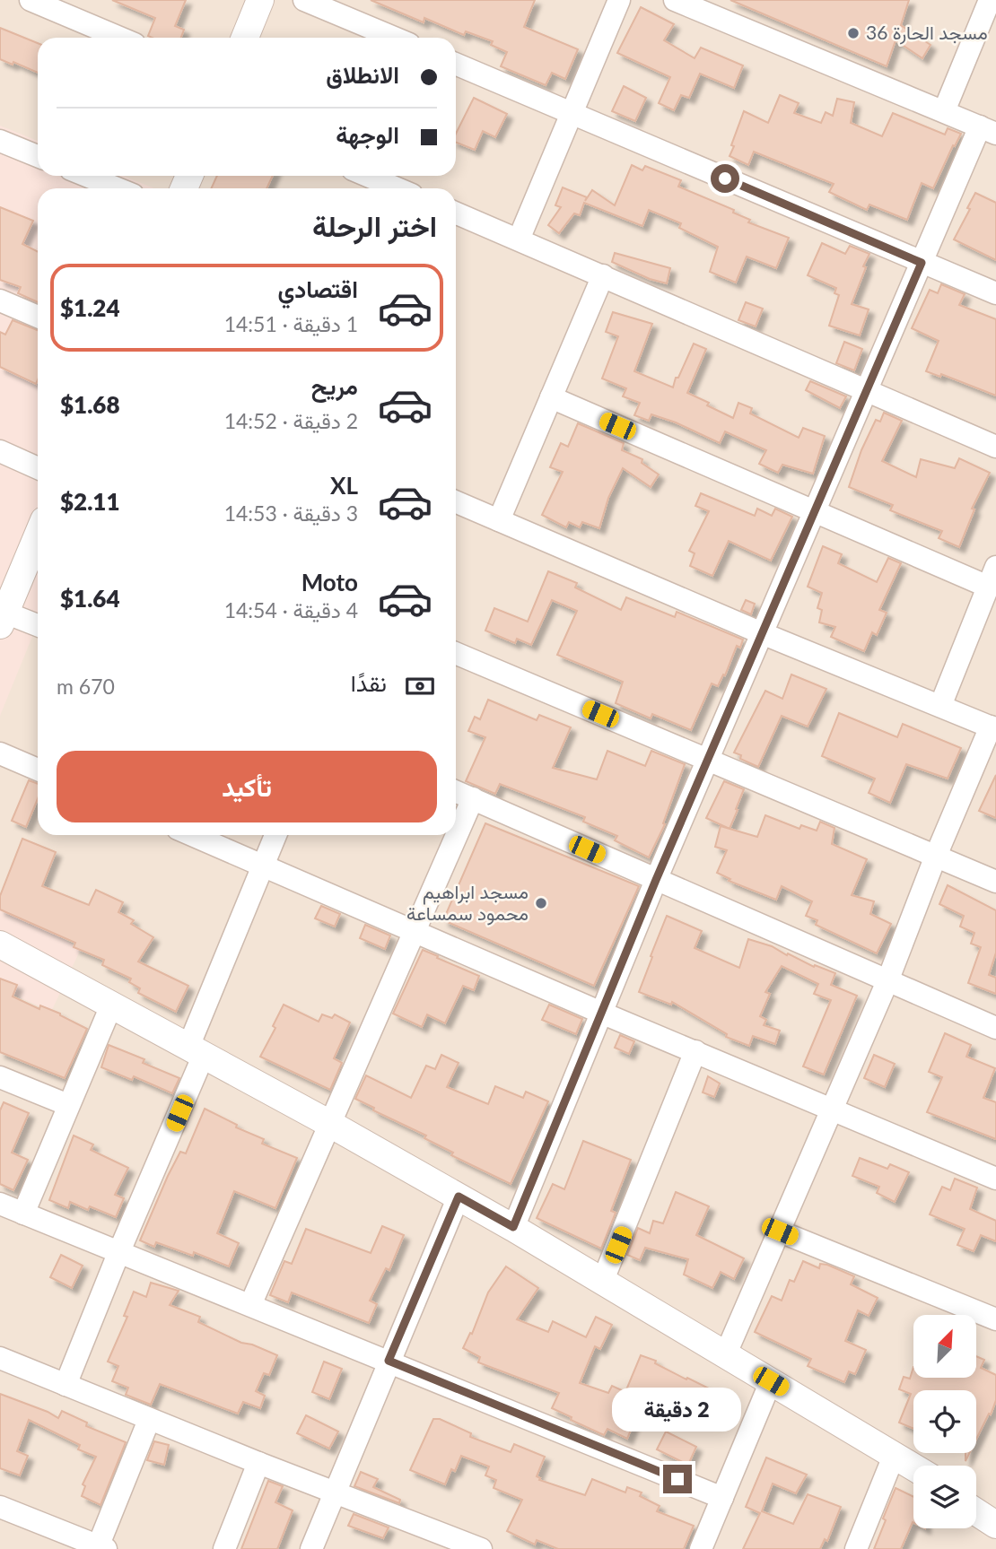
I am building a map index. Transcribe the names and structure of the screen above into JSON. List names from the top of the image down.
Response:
{
  "places": ["مسجد الحارة 36", "مسجد ابراهيم محمود سمساعة"],
  "north": "top right",
  "page": {
    "banner": ["الانطلاق", "الوجهة"],
    "heading": "اختر الرحلة",
    "list": [
      {
        "name": "اقتصادي",
        "note": "1 دقيقة · 14:51",
        "value": "$1.24"
      },
      {
        "name": "مريح",
        "note": "2 دقيقة · 14:52",
        "value": "$1.68"
      },
      {
        "name": "XL",
        "note": "3 دقيقة · 14:53",
        "value": "$2.11"
      },
      {
        "name": "Moto",
        "note": "4 دقيقة · 14:54",
        "value": "$1.64"
      }
    ],
    "pay": ["نقدًا", "670 m"],
    "buttons": "تأكيد",
    "bubble": "2 دقيقة"
  }
}
